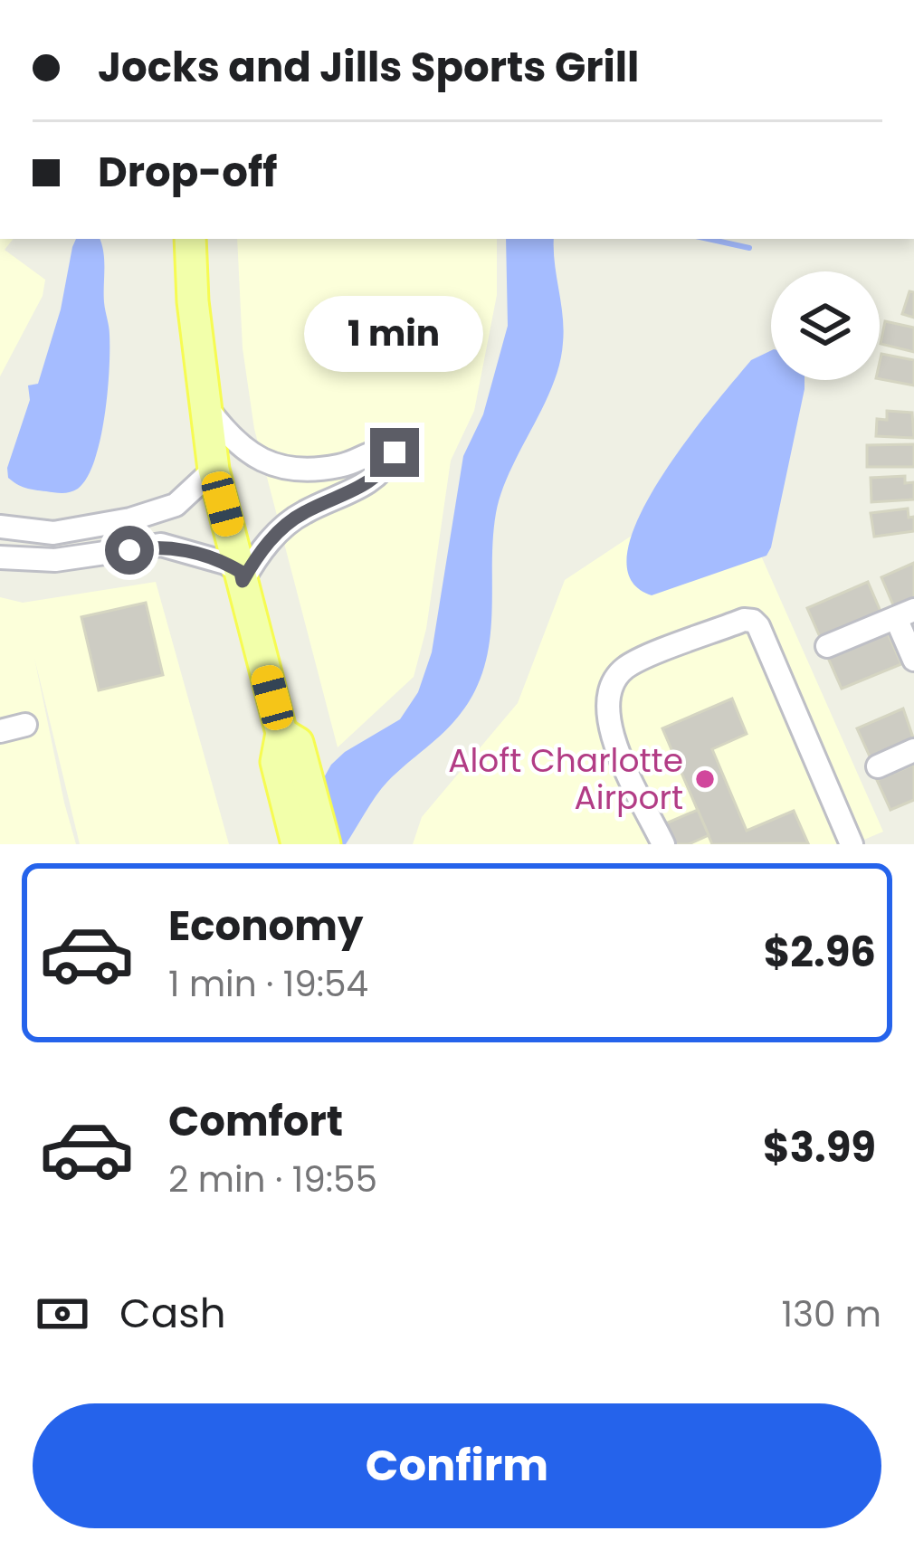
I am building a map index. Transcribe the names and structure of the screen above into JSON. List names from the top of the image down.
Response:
{
  "places": ["Aloft Charlotte Airport"],
  "page": {
    "banner": ["Jocks and Jills Sports Grill", "Drop-off"],
    "bubble": "1 min",
    "list": [
      {
        "name": "Economy",
        "note": "1 min · 19:54",
        "value": "$2.96"
      },
      {
        "name": "Comfort",
        "note": "2 min · 19:55",
        "value": "$3.99"
      }
    ],
    "pay": ["Cash", "130 m"],
    "buttons": "Confirm"
  }
}
